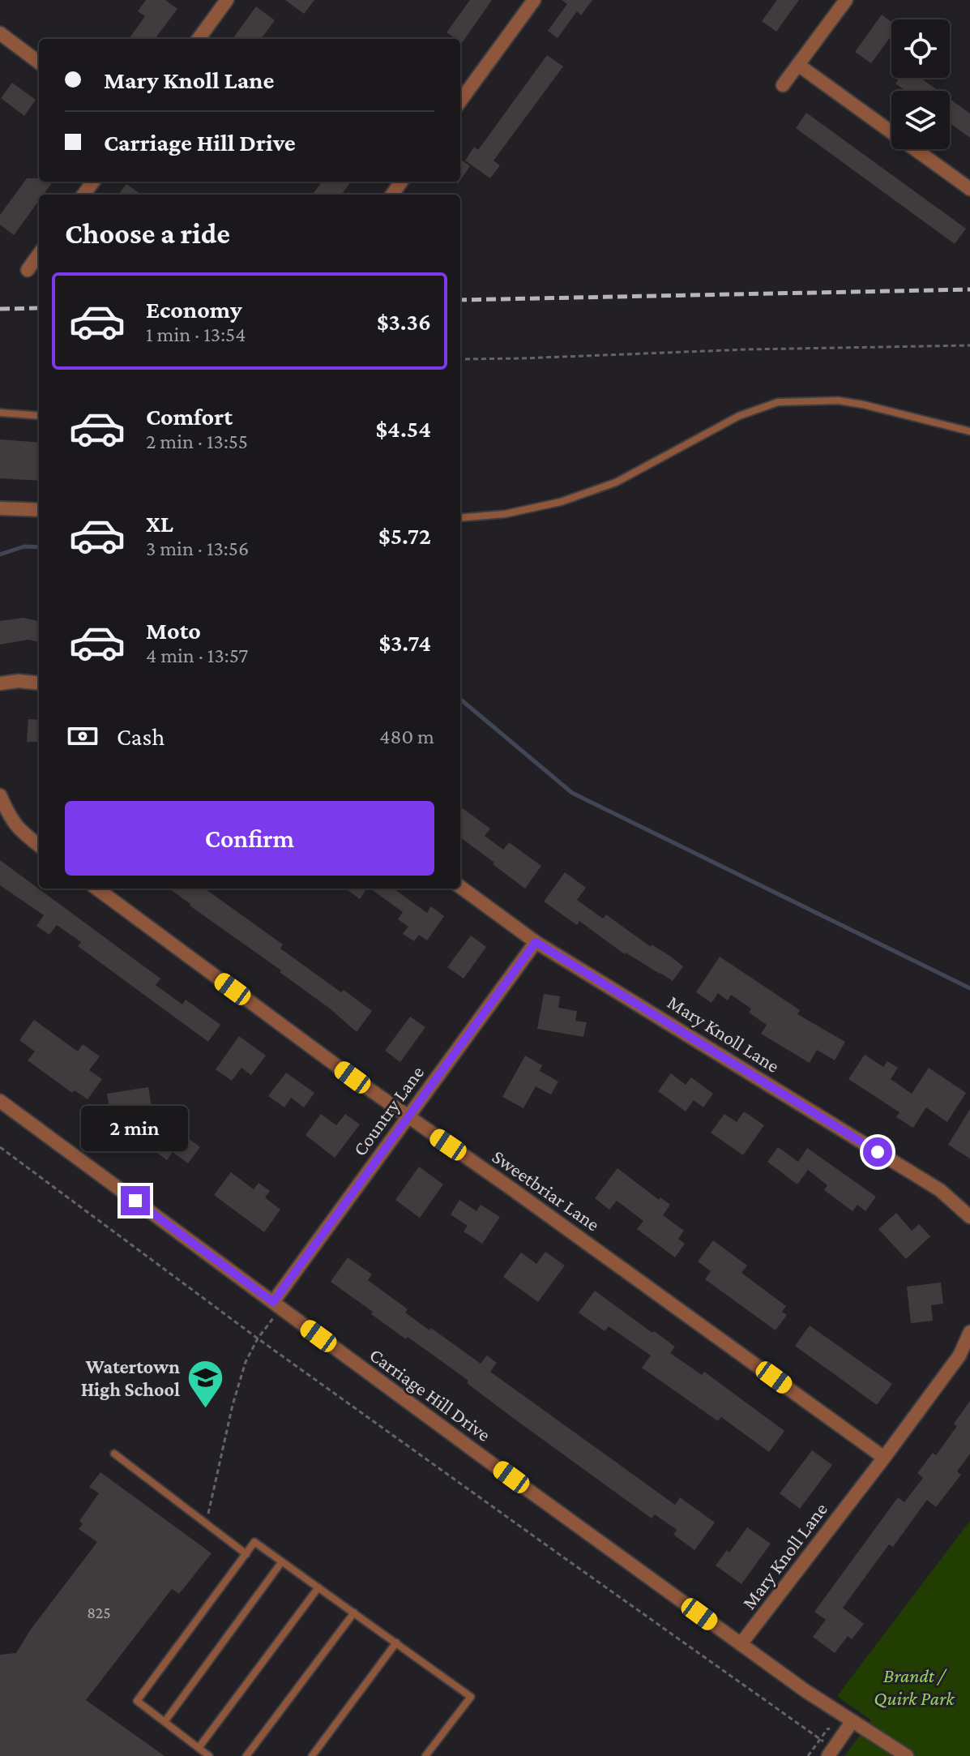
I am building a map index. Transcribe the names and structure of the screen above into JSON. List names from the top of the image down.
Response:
{
  "streets": {
    "street": [
      "Mary Knoll Lane",
      "Country Lane",
      "Sweetbriar Lane",
      "Carriage Hill Drive"
    ]
  },
  "crossings": [
    ["Mary Knoll Lane", "Country Lane"],
    ["Mary Knoll Lane", "Sweetbriar Lane"],
    ["Mary Knoll Lane", "Carriage Hill Drive"],
    ["Country Lane", "Sweetbriar Lane"],
    ["Country Lane", "Carriage Hill Drive"]
  ],
  "parks": ["Brandt / Quirk Park"],
  "places": {
    "school or university": ["Watertown High School"]
  },
  "house_numbers": ["825"],
  "page": {
    "banner": ["Mary Knoll Lane", "Carriage Hill Drive"],
    "heading": "Choose a ride",
    "list": [
      {
        "name": "Economy",
        "note": "1 min · 13:54",
        "value": "$3.36"
      },
      {
        "name": "Comfort",
        "note": "2 min · 13:55",
        "value": "$4.54"
      },
      {
        "name": "XL",
        "note": "3 min · 13:56",
        "value": "$5.72"
      },
      {
        "name": "Moto",
        "note": "4 min · 13:57",
        "value": "$3.74"
      }
    ],
    "pay": ["Cash", "480 m"],
    "buttons": "Confirm",
    "bubble": "2 min"
  }
}
